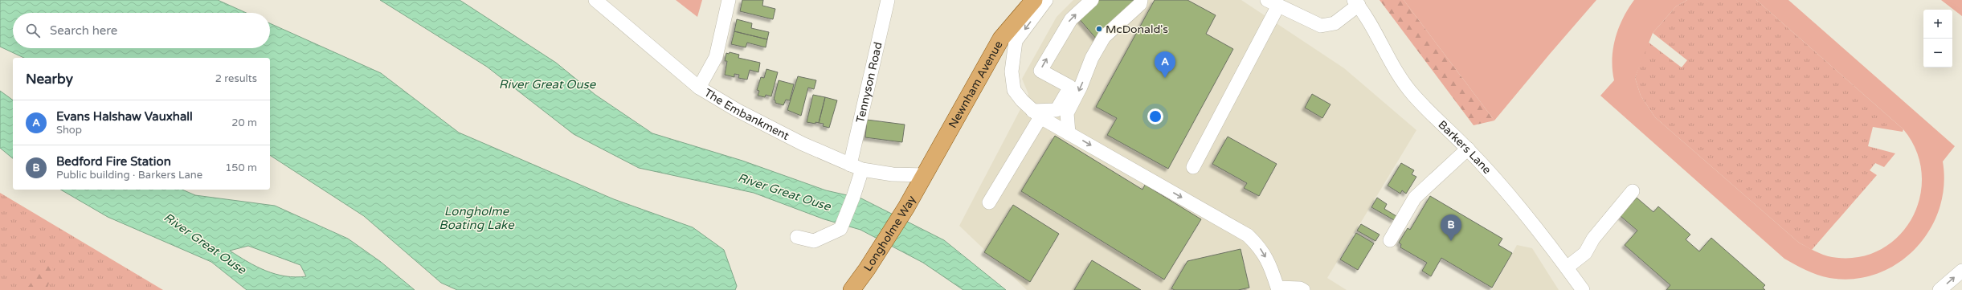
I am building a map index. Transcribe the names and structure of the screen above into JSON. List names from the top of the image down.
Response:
{
  "streets": {
    "main road": ["Newnham Avenue", "Longholme Way"],
    "street": ["Tennyson Road", "The Embankment", "Barkers Lane"]
  },
  "crossings": [
    ["Tennyson Road", "The Embankment"],
    ["Newnham Avenue", "The Embankment"],
    ["Newnham Avenue", "Longholme Way"],
    ["The Embankment", "Longholme Way"]
  ],
  "water": ["River Great Ouse", "Longholme Boating Lake"],
  "places": ["McDonald's"],
  "page": {
    "map_buttons": ["+", "−"],
    "search": "Search here",
    "pins": ["A", "B"],
    "heading": ["Nearby", "2 results"],
    "list": [
      {
        "mark": "A",
        "name": "Evans Halshaw Vauxhall",
        "note": "Shop",
        "value": "20 m"
      },
      {
        "mark": "B",
        "name": "Bedford Fire Station",
        "note": "Public building · Barkers Lane",
        "value": "150 m"
      }
    ]
  }
}
